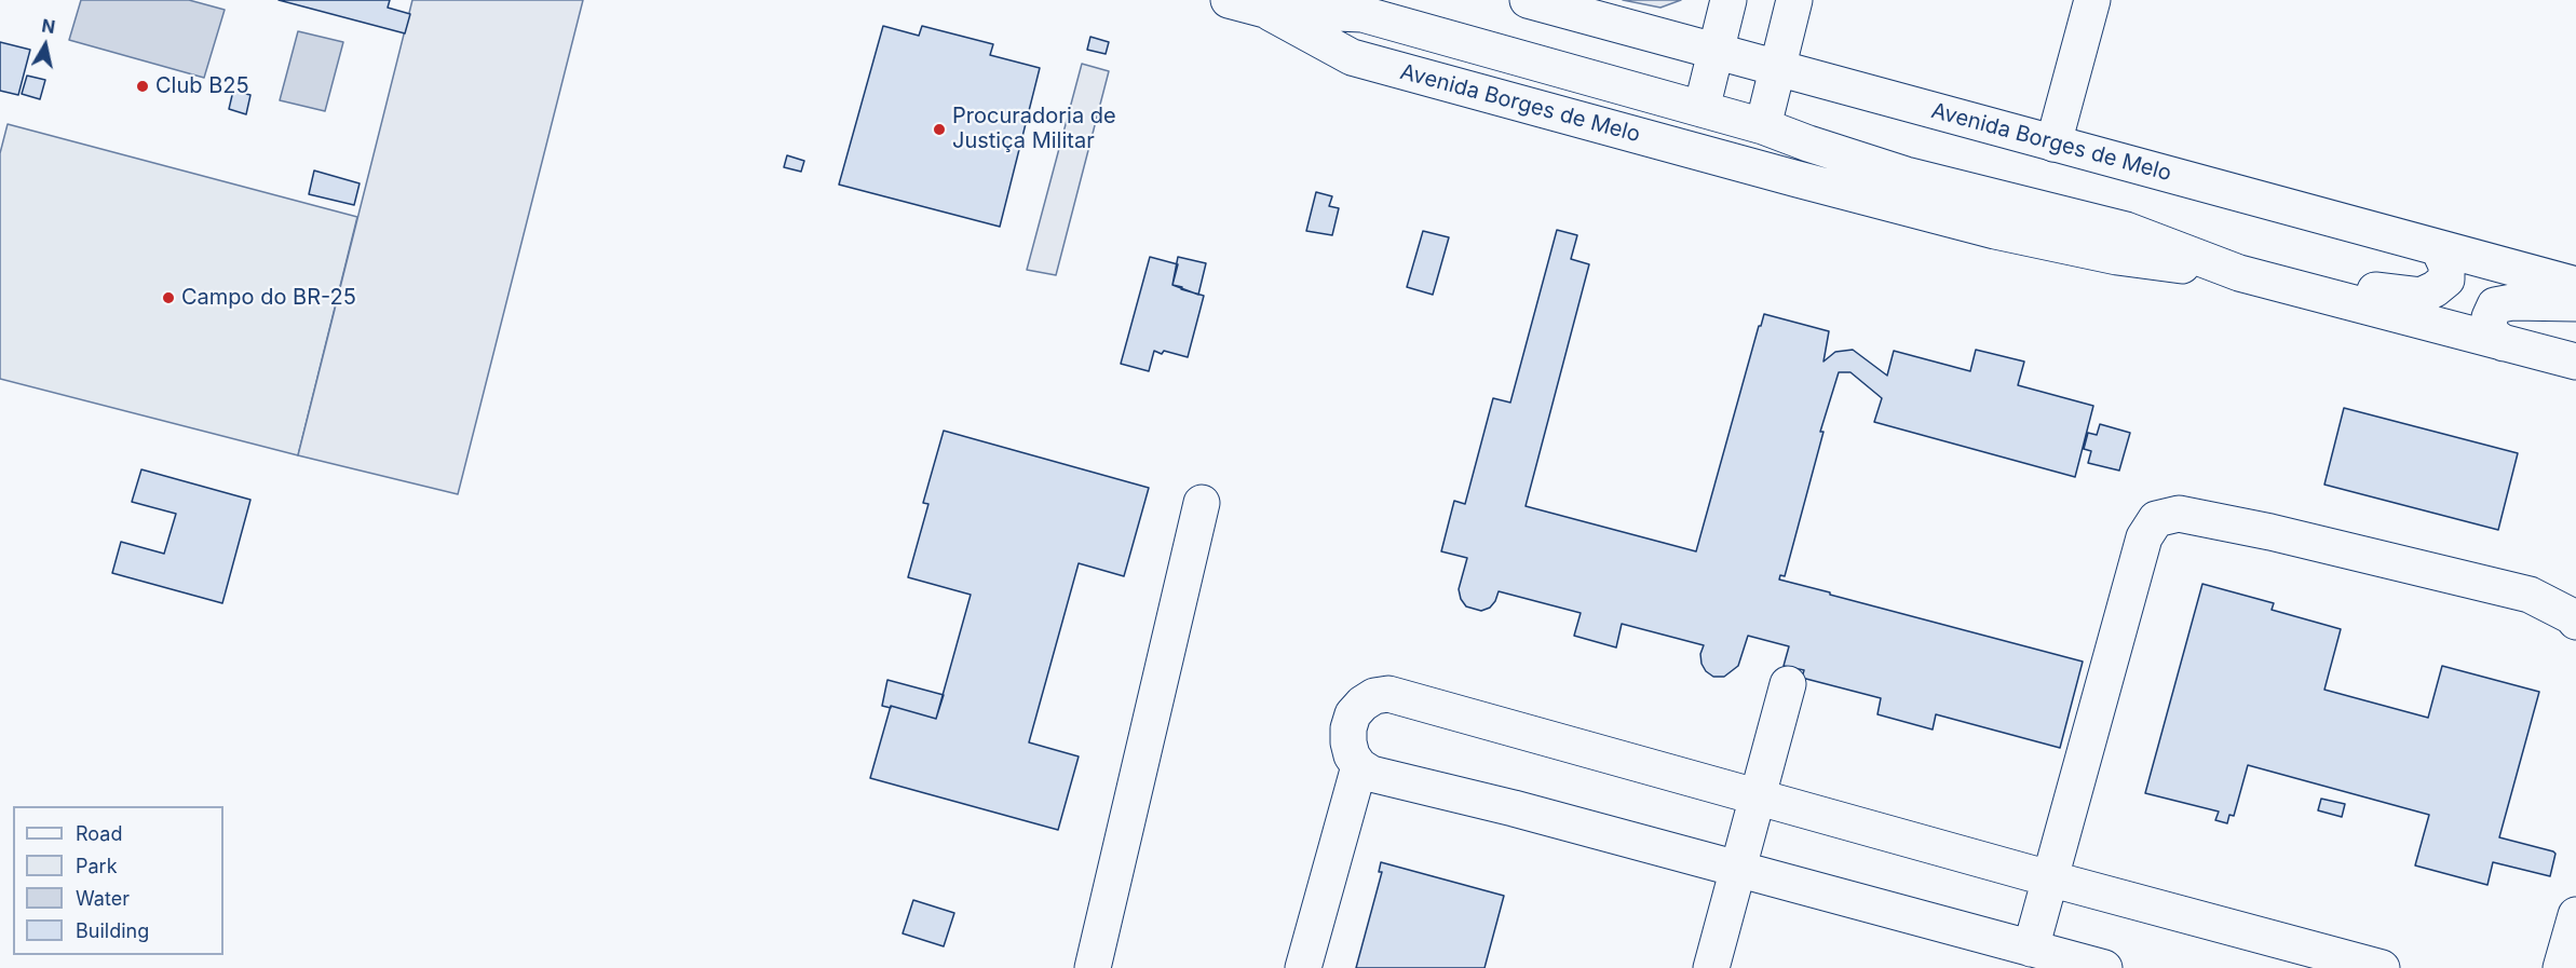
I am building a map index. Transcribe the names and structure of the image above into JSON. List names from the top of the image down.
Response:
{
  "streets": {
    "main road": ["Avenida Borges de Melo"]
  },
  "places": ["Club B25", "Procuradoria de Justiça Militar", "Campo do BR-25"],
  "legend": [
    "Road",
    "Park",
    "Water",
    "Building"
  ],
  "north": "top"
}
